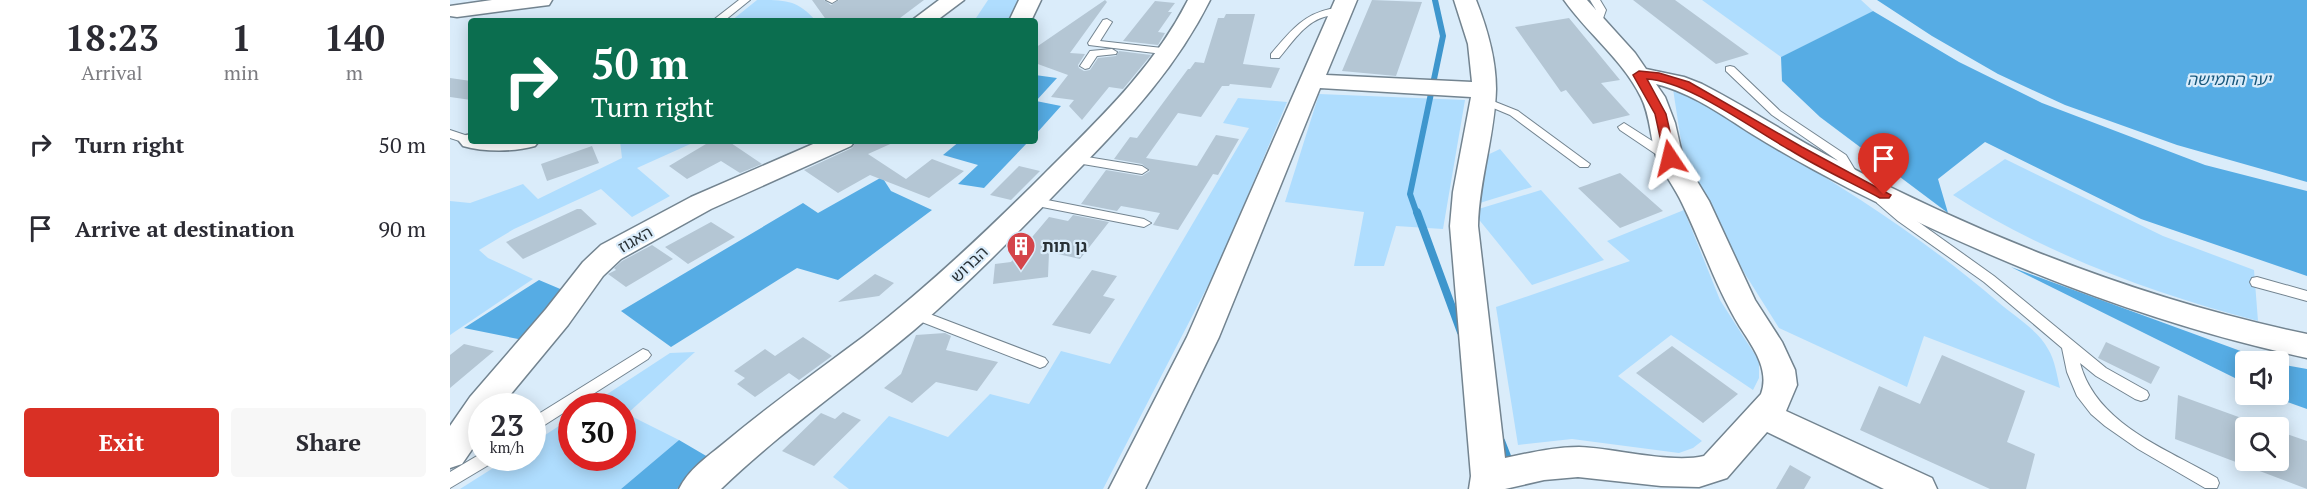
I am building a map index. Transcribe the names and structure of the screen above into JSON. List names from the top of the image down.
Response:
{
  "streets": {
    "street": ["האגוז", "הברוש"]
  },
  "parks": ["יער החמישה"],
  "places": {
    "building": ["גן תות"]
  },
  "page": {
    "eta": [
      "18:23",
      "Arrival",
      "1",
      "min",
      "140",
      "m"
    ],
    "turn": ["50 m", "Turn right"],
    "list": [
      {
        "name": "Turn right",
        "value": "50 m"
      },
      {
        "name": "Arrive at destination",
        "value": "90 m"
      }
    ],
    "speed": "23 km/h",
    "limit": "30",
    "buttons": ["Exit", "Share"]
  }
}
